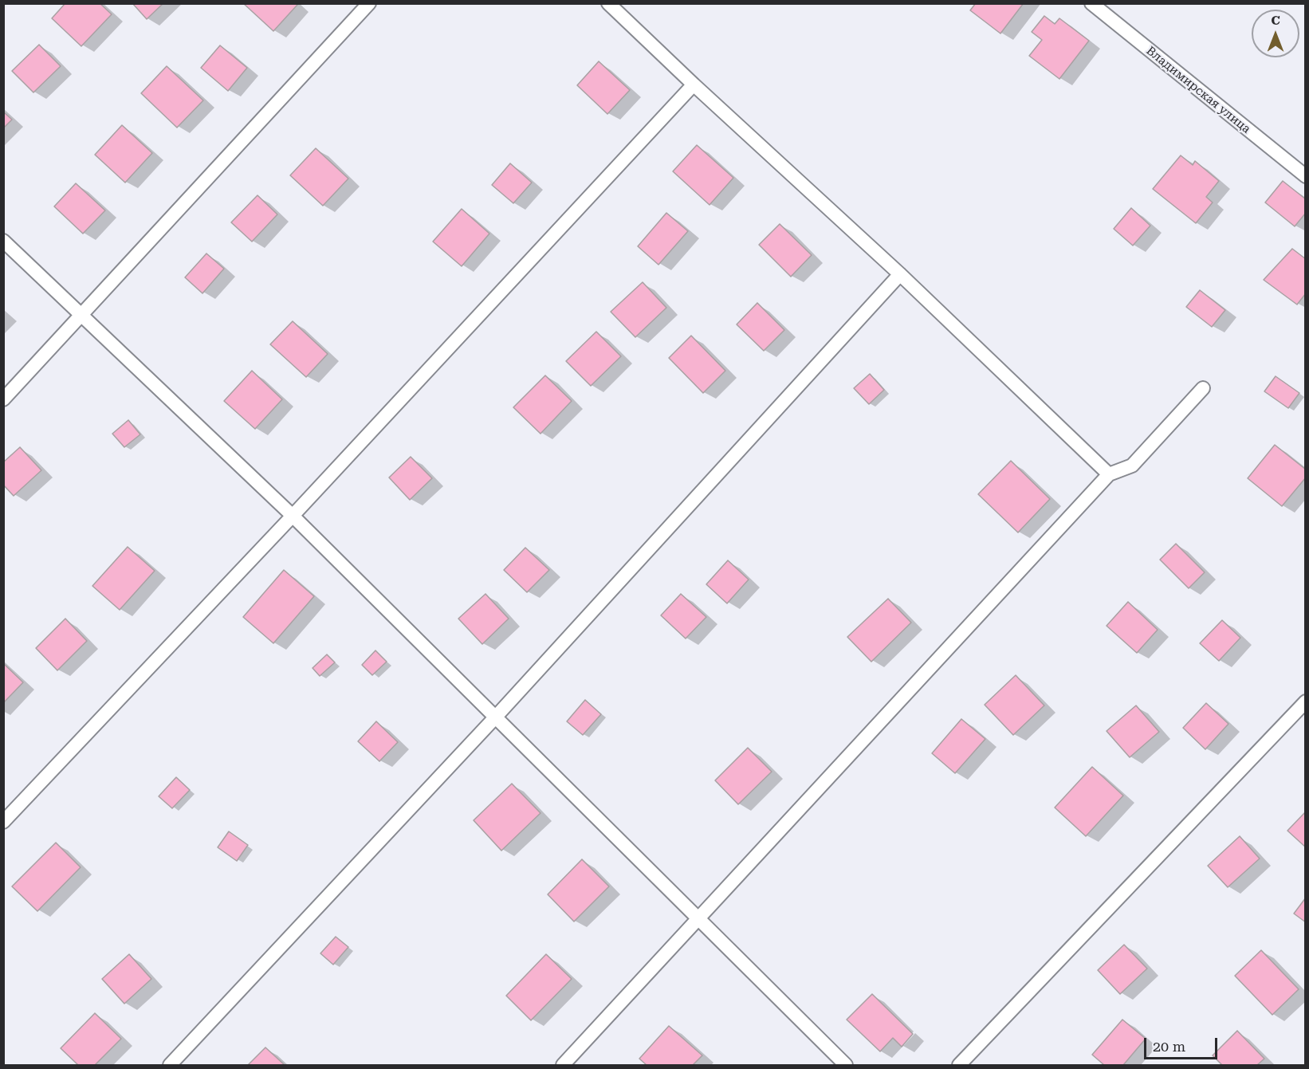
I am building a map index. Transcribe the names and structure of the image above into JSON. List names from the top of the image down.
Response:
{
  "streets": {
    "lane": ["Владимирская улица"]
  },
  "scale_bar": "20 m",
  "north": "top"
}
